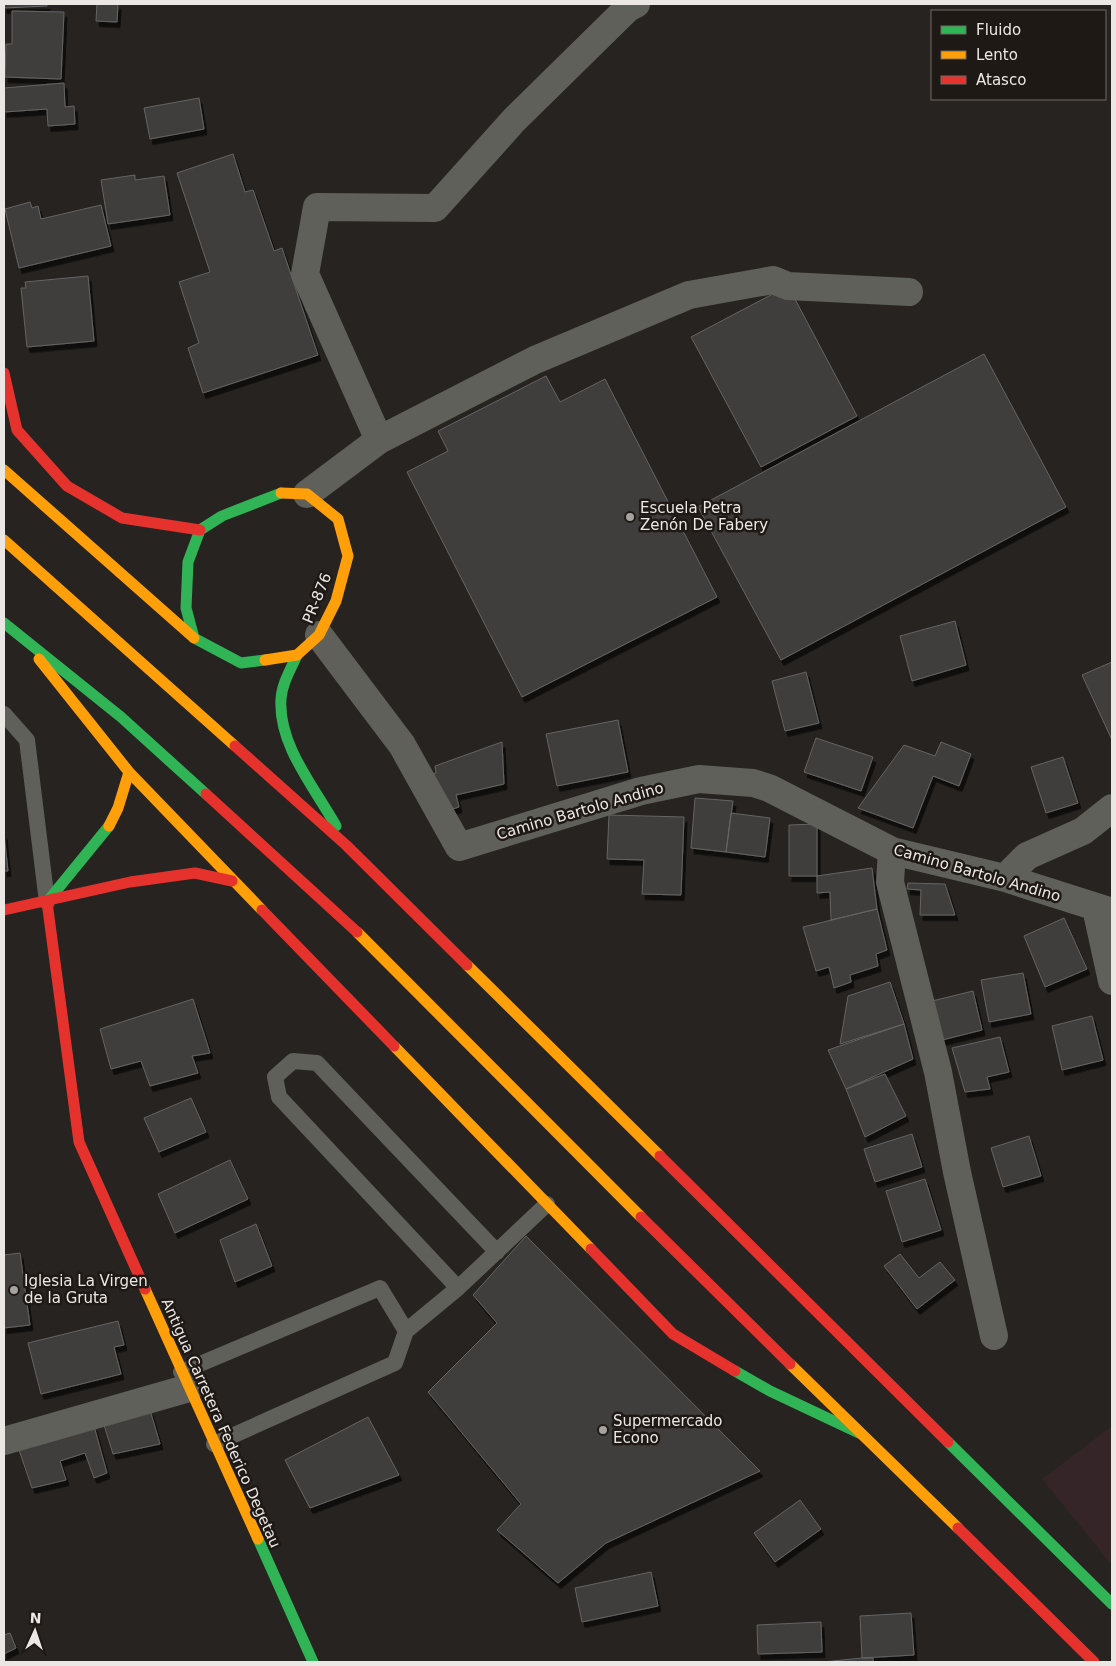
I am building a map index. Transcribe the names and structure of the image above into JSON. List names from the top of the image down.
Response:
{
  "streets": {
    "street": ["PR-876", "Camino Bartolo Andino", "Antigua Carretera Federico Degetau"]
  },
  "crossings": [
    ["PR-876", "Camino Bartolo Andino"]
  ],
  "places": ["Escuela Petra Zenón De Fabery", "Iglesia La Virgen de la Gruta", "Supermercado Econo"],
  "legend": ["Fluido", "Lento", "Atasco"],
  "north": "top"
}
